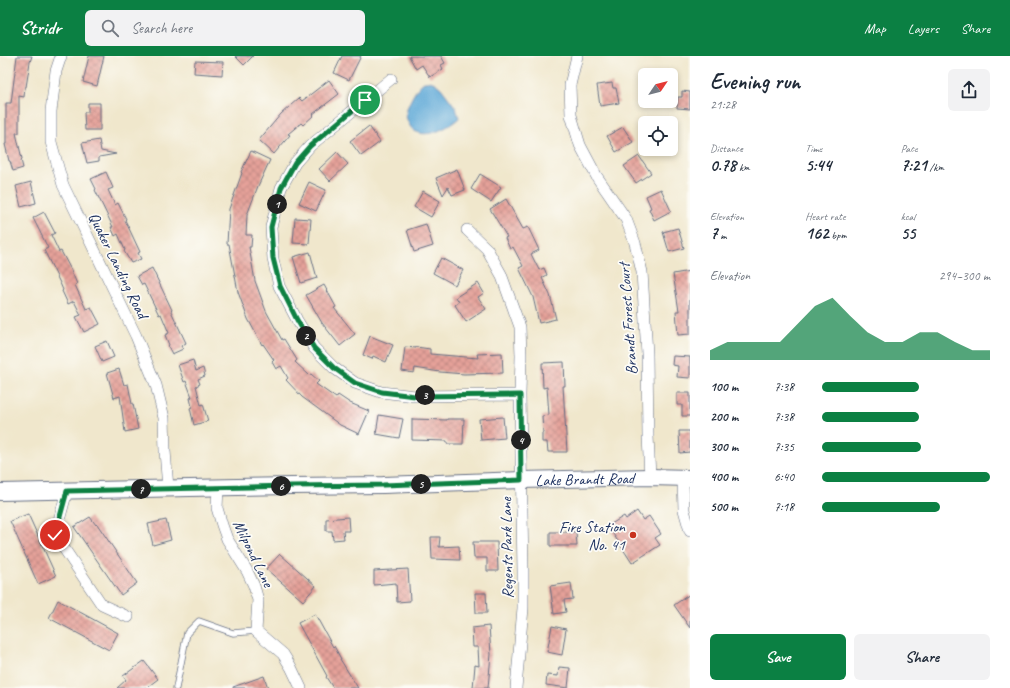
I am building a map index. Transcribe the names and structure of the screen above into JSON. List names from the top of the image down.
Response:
{
  "streets": {
    "street": [
      "Quaker Landing Road",
      "Brandt Forest Court",
      "Lake Brandt Road",
      "Regents Park Lane",
      "Milpond Lane"
    ]
  },
  "crossings": [
    ["Quaker Landing Road", "Lake Brandt Road"],
    ["Brandt Forest Court", "Lake Brandt Road"],
    ["Lake Brandt Road", "Regents Park Lane"],
    ["Lake Brandt Road", "Milpond Lane"]
  ],
  "places": ["Fire Station No. 41"],
  "north": "top right",
  "page": {
    "header": "Stridr",
    "search": "Search here",
    "nav": ["Map", "Layers", "Share"],
    "heading": ["Evening run", "21:28"],
    "stats": [
      ["Distance", "0.78 km"],
      ["Time", "5:44"],
      ["Pace", "7:21 /km"],
      ["Elevation", "7 m"],
      ["Heart rate", "162 bpm"],
      ["kcal", "55"]
    ],
    "pins": [
      "1",
      "2",
      "3",
      "4",
      "5",
      "6",
      "7"
    ],
    "chart": ["Elevation", "294–300 m"],
    "list": [
      {
        "name": "100 m",
        "note": "7:38"
      },
      {
        "name": "200 m",
        "note": "7:38"
      },
      {
        "name": "300 m",
        "note": "7:35"
      },
      {
        "name": "400 m",
        "note": "6:40"
      },
      {
        "name": "500 m",
        "note": "7:18"
      }
    ],
    "buttons": ["Save", "Share"]
  }
}
